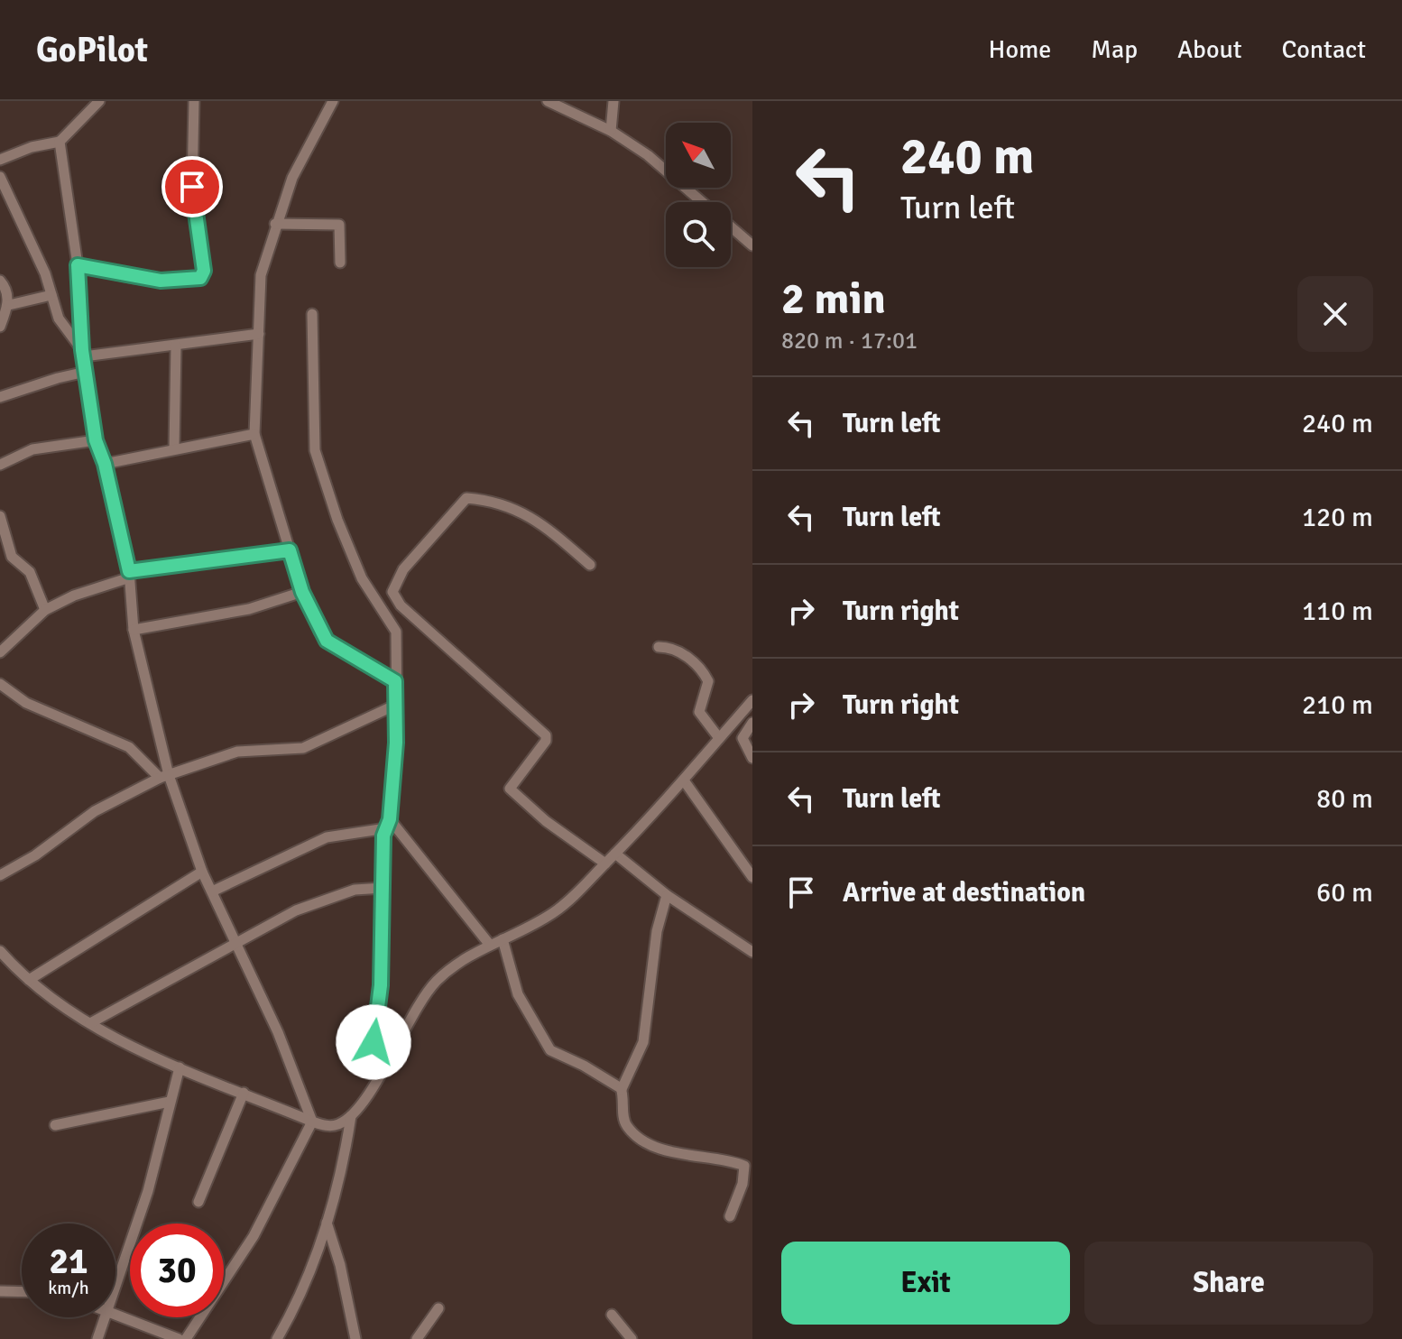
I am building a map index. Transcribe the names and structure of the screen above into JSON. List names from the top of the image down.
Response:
{
  "north": "top left",
  "page": {
    "header": "GoPilot",
    "nav": [
      "Home",
      "Map",
      "About",
      "Contact"
    ],
    "turn": ["240 m", "Turn left"],
    "heading": ["2 min", "820 m · 17:01"],
    "list": [
      {
        "name": "Turn left",
        "value": "240 m"
      },
      {
        "name": "Turn left",
        "value": "120 m"
      },
      {
        "name": "Turn right",
        "value": "110 m"
      },
      {
        "name": "Turn right",
        "value": "210 m"
      },
      {
        "name": "Turn left",
        "value": "80 m"
      },
      {
        "name": "Arrive at destination",
        "value": "60 m"
      }
    ],
    "speed": "21 km/h",
    "limit": "30",
    "buttons": ["Exit", "Share"]
  }
}
